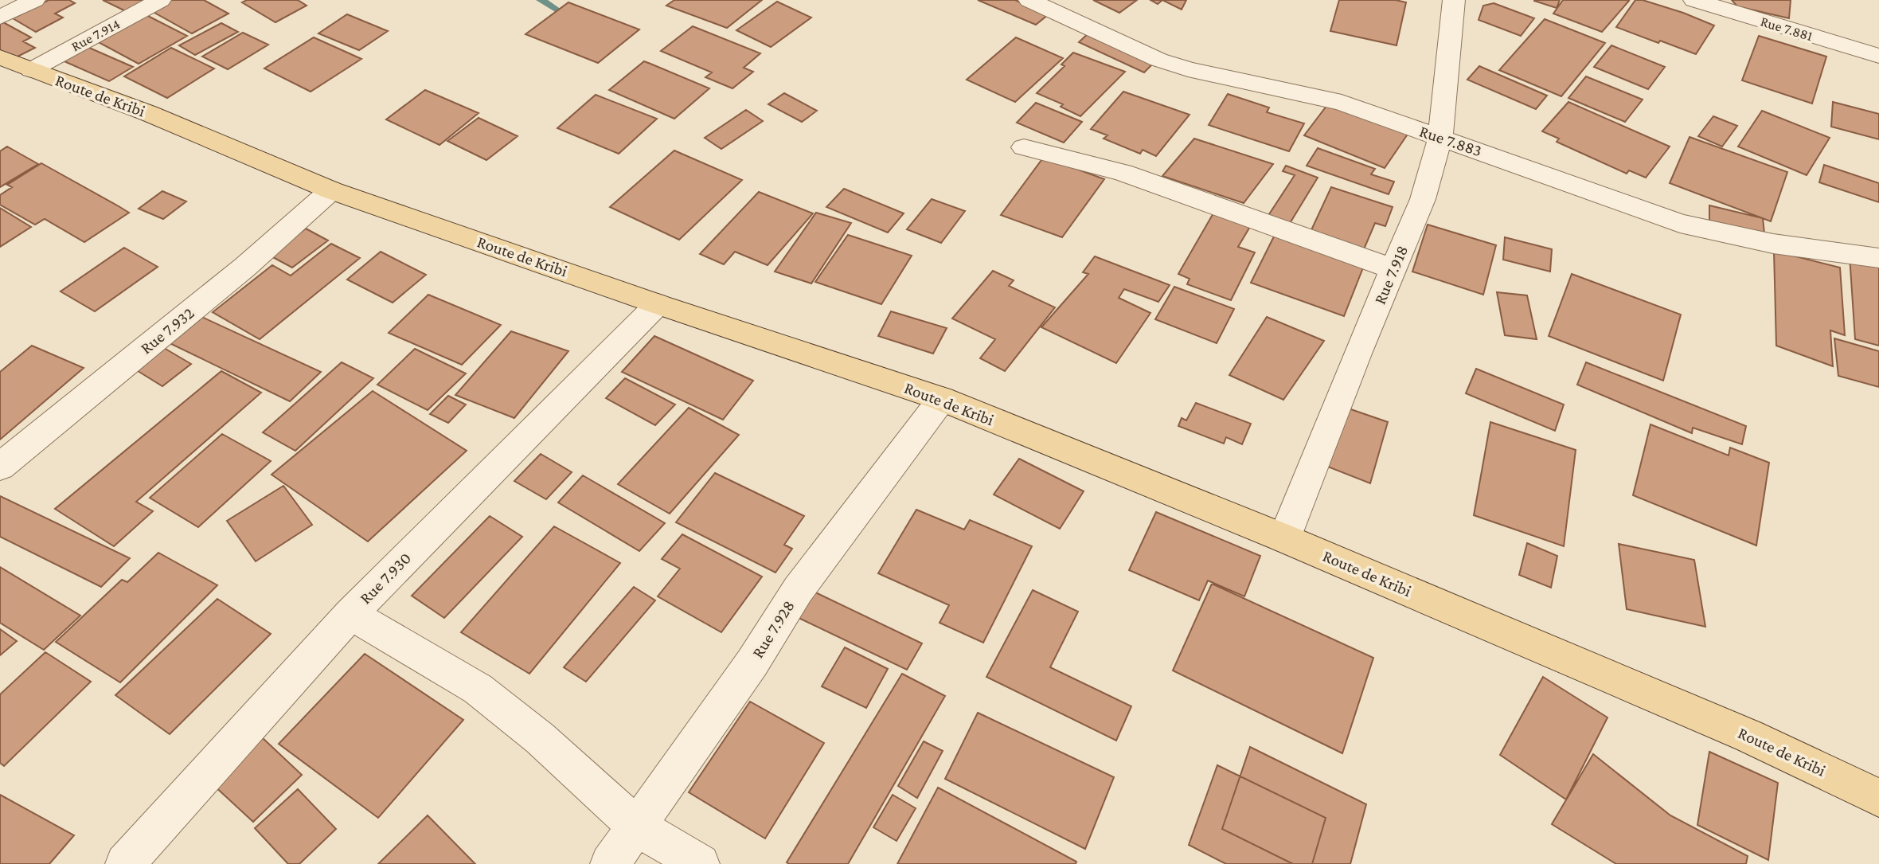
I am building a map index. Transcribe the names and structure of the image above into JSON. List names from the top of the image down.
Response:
{
  "streets": {
    "main road": ["Route de Kribi"],
    "street": [
      "Rue 7.881",
      "Rue 7.914",
      "Rue 7.883",
      "Rue 7.918",
      "Rue 7.932",
      "Rue 7.930",
      "Rue 7.928"
    ]
  },
  "crossings": [
    ["Rue 7.914", "Route de Kribi"],
    ["Route de Kribi", "Rue 7.918"],
    ["Route de Kribi", "Rue 7.932"],
    ["Route de Kribi", "Rue 7.930"],
    ["Route de Kribi", "Rue 7.928"],
    ["Rue 7.883", "Rue 7.918"]
  ]
}
